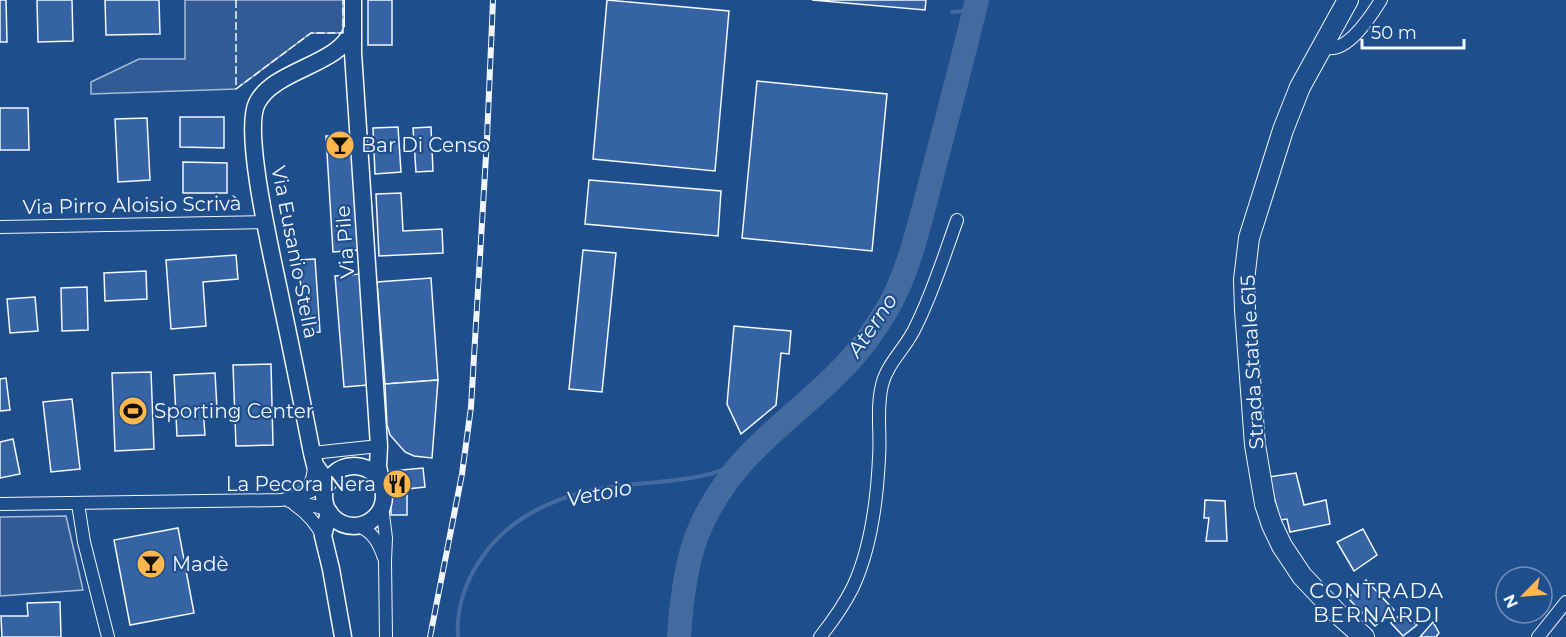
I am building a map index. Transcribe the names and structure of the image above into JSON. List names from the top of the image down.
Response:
{
  "streets": {
    "main road": ["Strada Statale 615"],
    "street": ["Via Pirro Aloisio Scrivà", "Via Pile", "Via Eusanio Stella"]
  },
  "crossings": [
    ["Via Pirro Aloisio Scrivà", "Via Eusanio Stella"],
    ["Via Pile", "Via Eusanio Stella"]
  ],
  "districts": ["CONTRADA BERNARDI"],
  "water": ["Aterno", "Vetoio"],
  "places": {
    "bar": ["Bar Di Censo", "Madè"],
    "sports": ["Sporting Center"],
    "restaurant": ["La Pecora Nera"]
  },
  "scale_bar": "50 m",
  "north": "bottom left"
}
